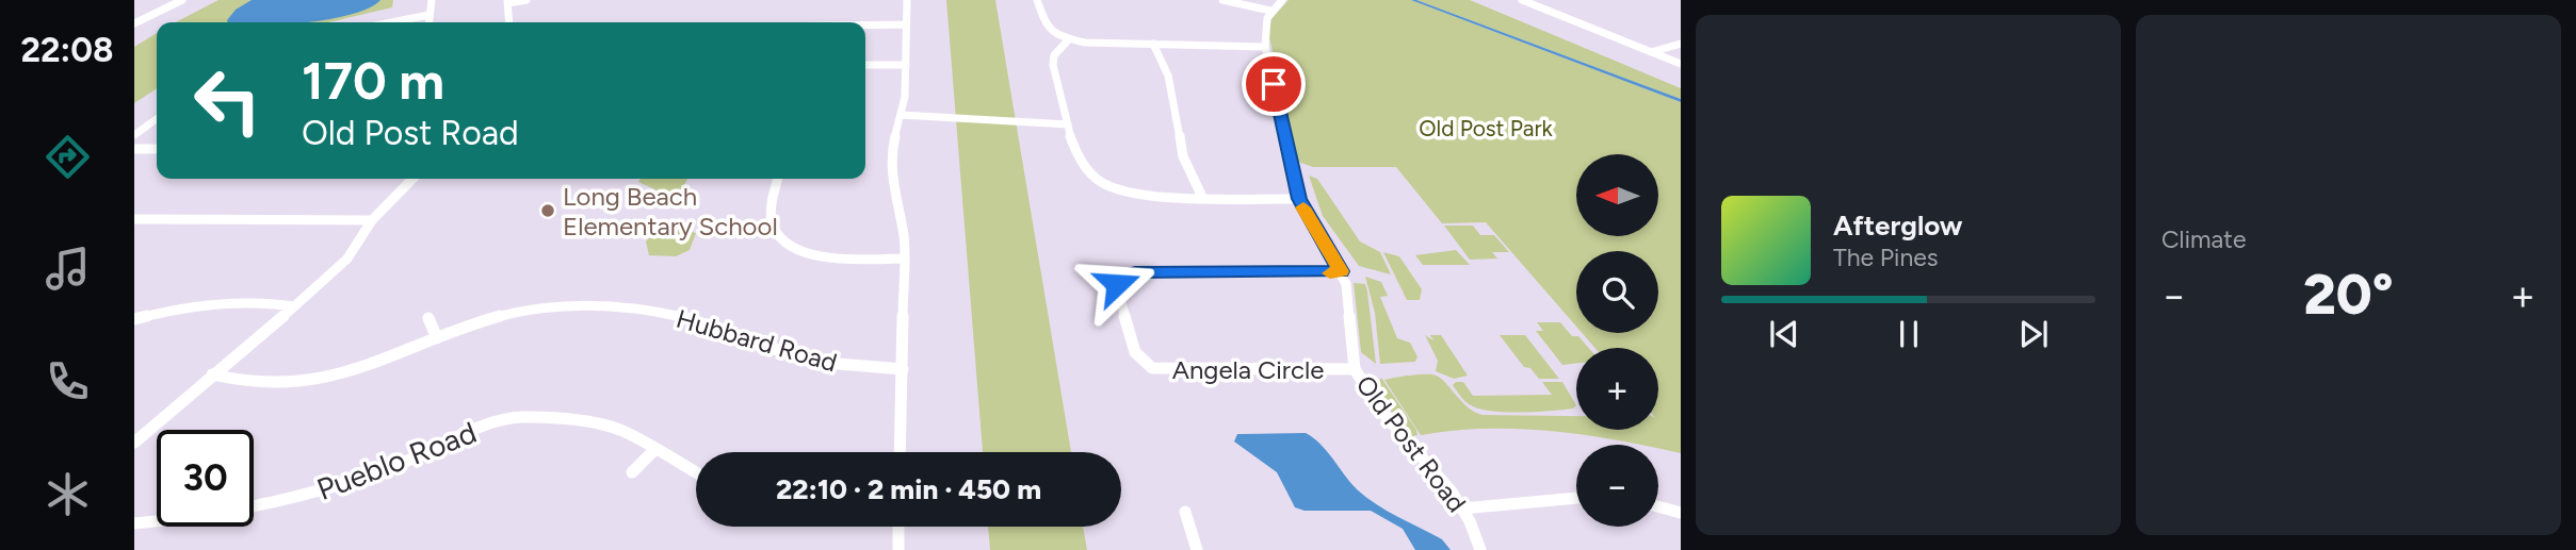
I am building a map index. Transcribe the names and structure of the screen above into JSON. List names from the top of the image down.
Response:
{
  "streets": {
    "street": [
      "Hubbard Road",
      "Angela Circle",
      "Old Post Road",
      "Pueblo Road"
    ]
  },
  "crossings": [
    ["Angela Circle", "Old Post Road"]
  ],
  "parks": ["Old Post Park"],
  "places": ["Long Beach Elementary School"],
  "north": "left",
  "page": {
    "tabs": "22:08",
    "tile": "Climate",
    "turn": ["170 m", "Old Post Road"],
    "map_buttons": ["+", "−"],
    "song": ["Afterglow", "The Pines"],
    "heat": ["−", "20°", "+"],
    "limit": "30",
    "trip": "22:10 · 2 min · 450 m"
  }
}
